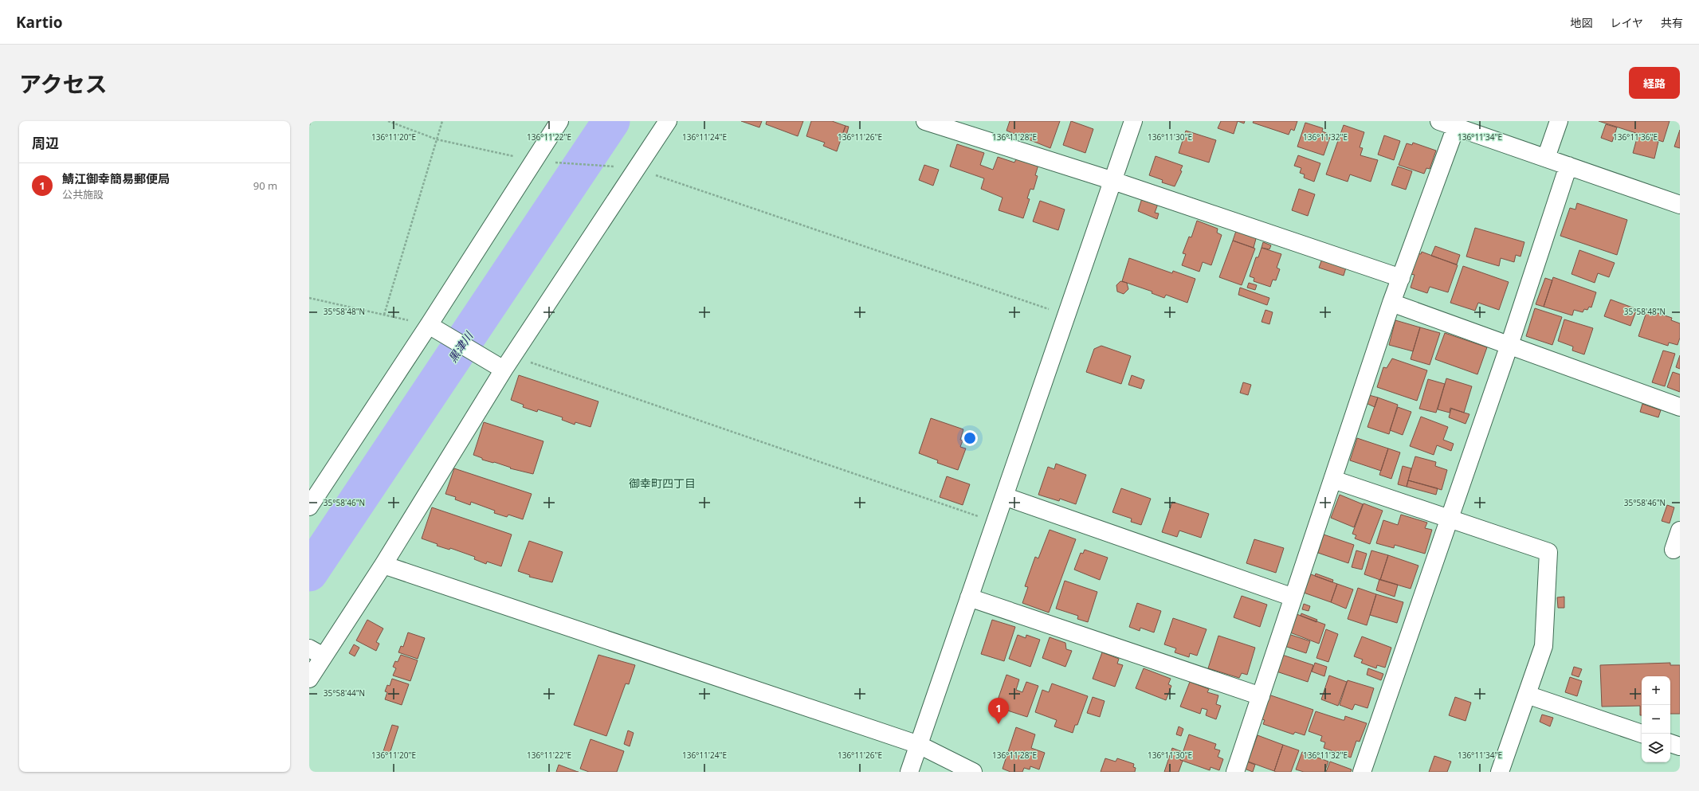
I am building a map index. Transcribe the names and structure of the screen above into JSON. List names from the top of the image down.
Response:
{
  "districts": ["御幸町四丁目"],
  "water": ["黒津川"],
  "page": {
    "header": "Kartio",
    "nav": ["地図", "レイヤ", "共有"],
    "title": "アクセス",
    "buttons": "経路",
    "heading": "周辺",
    "list": [
      {
        "mark": "1",
        "name": "鯖江御幸簡易郵便局",
        "note": "公共施設",
        "value": "90 m"
      }
    ],
    "map_buttons": ["+", "−"],
    "pins": "1"
  },
  "coordinates": [
    "136°11'20\"E",
    "136°11'22\"E",
    "136°11'24\"E",
    "136°11'26\"E",
    "136°11'28\"E",
    "136°11'30\"E",
    "136°11'32\"E",
    "136°11'34\"E",
    "136°11'36\"E",
    "35°58'48\"N",
    "35°58'46\"N",
    "35°58'44\"N"
  ]
}
